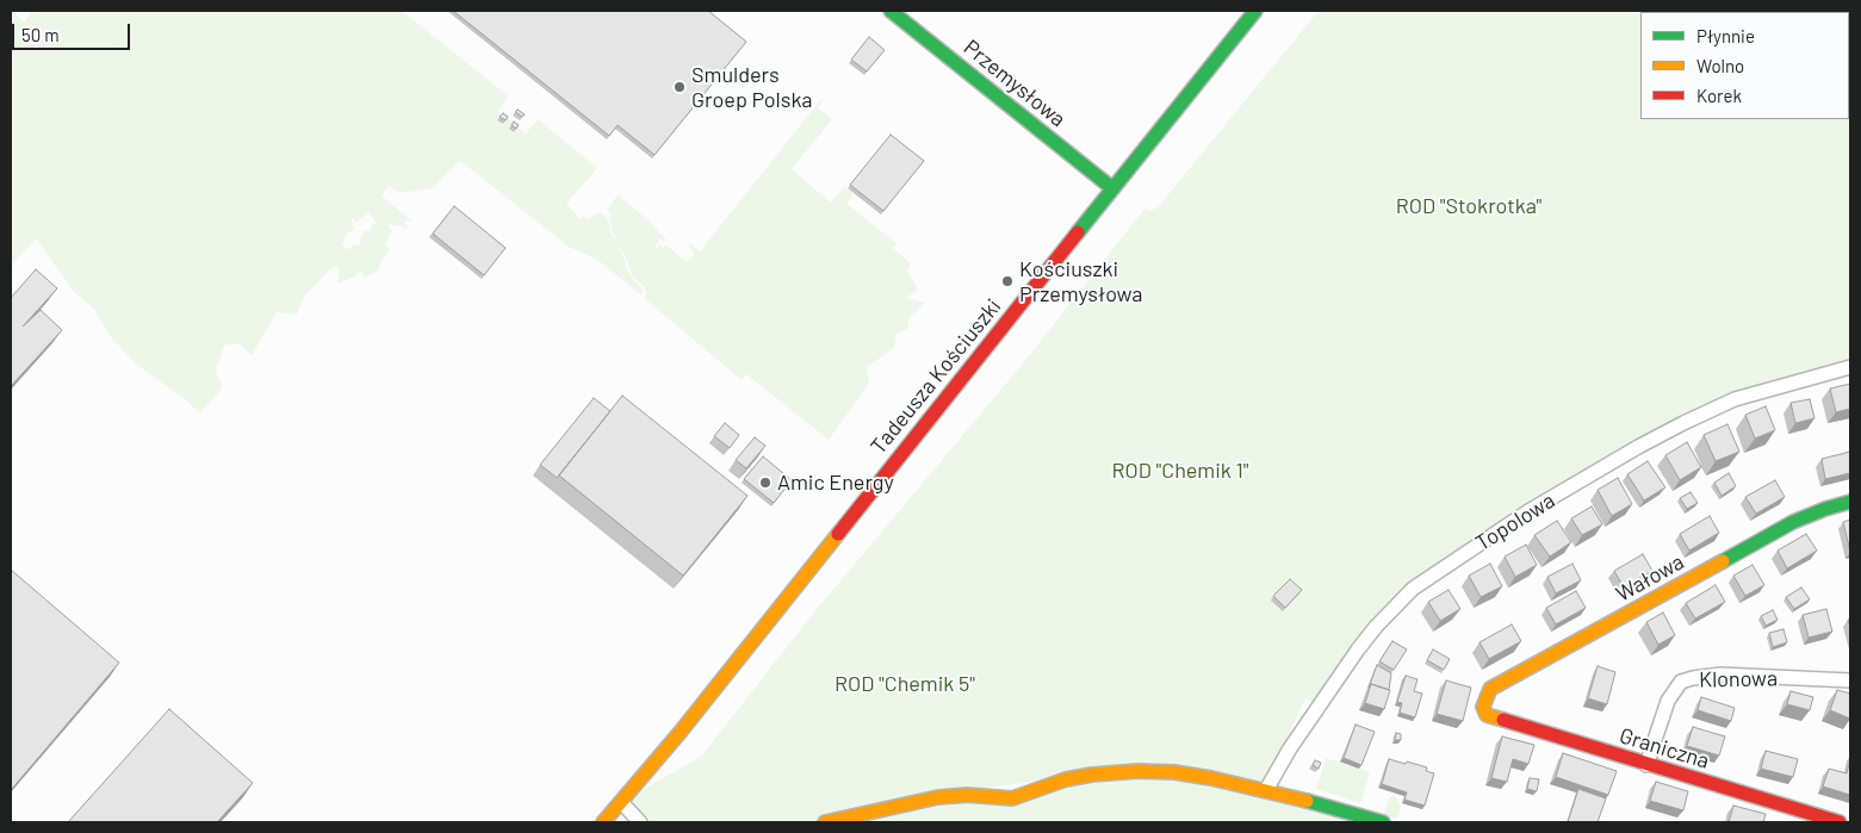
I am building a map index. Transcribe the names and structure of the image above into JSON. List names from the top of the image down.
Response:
{
  "streets": {
    "street": [
      "Przemysłowa",
      "Tadeusza Kościuszki",
      "Topolowa",
      "Wałowa",
      "Klonowa",
      "Graniczna"
    ]
  },
  "crossings": [
    ["Przemysłowa", "Tadeusza Kościuszki"],
    ["Wałowa", "Graniczna"],
    ["Klonowa", "Graniczna"]
  ],
  "parks": ["ROD \"Stokrotka\"", "ROD \"Chemik 1\"", "ROD \"Chemik 5\""],
  "places": ["Smulders Groep Polska", "Kościuszki Przemysłowa", "Amic Energy"],
  "legend": ["Płynnie", "Wolno", "Korek"],
  "scale_bar": "50 m"
}
